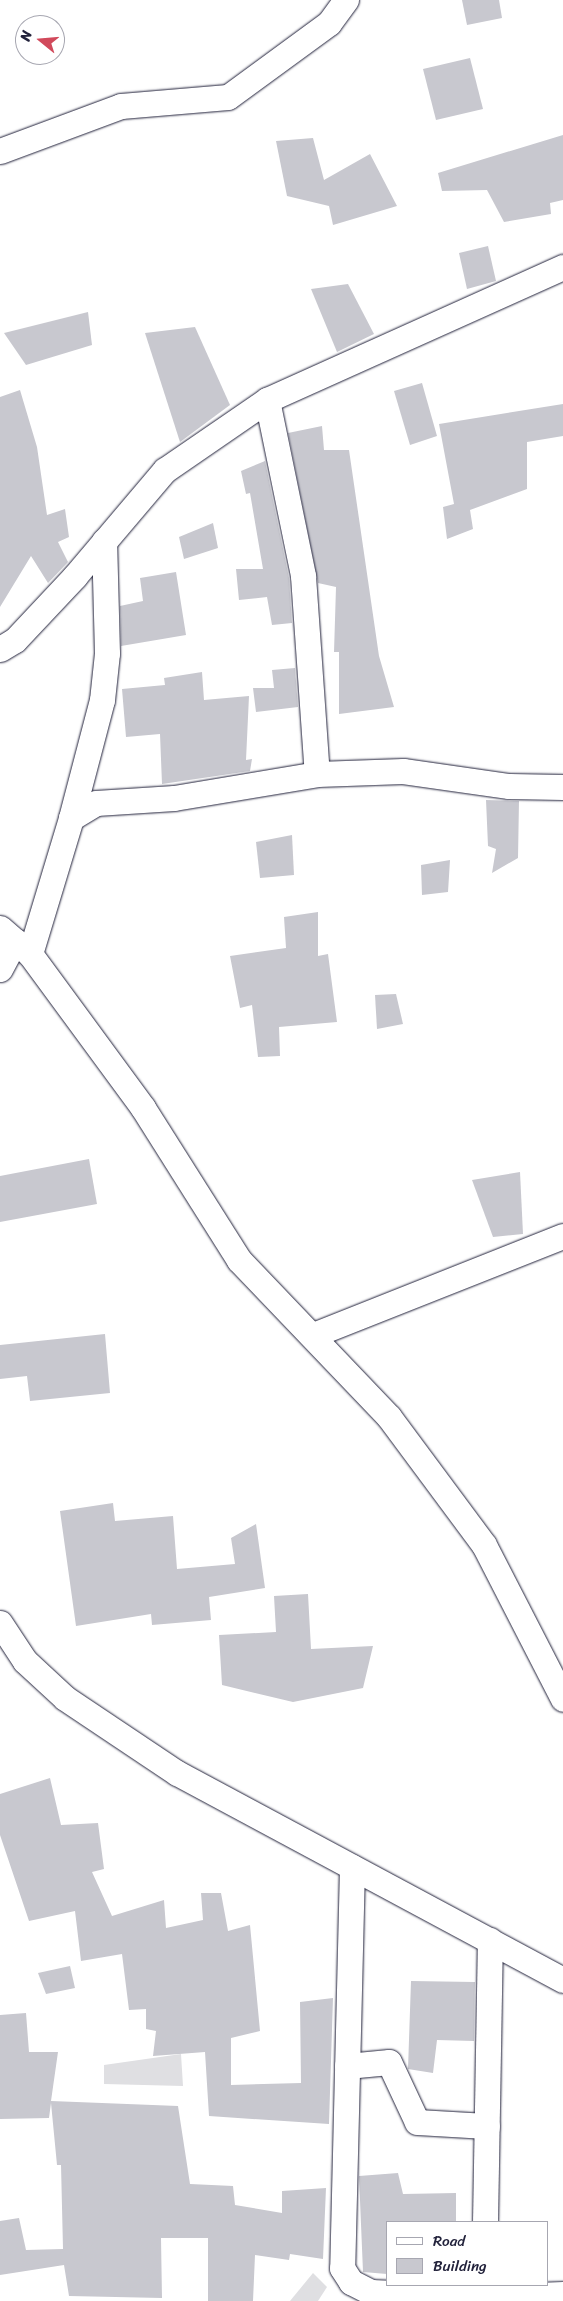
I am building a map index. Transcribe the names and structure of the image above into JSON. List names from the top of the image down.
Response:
{
  "legend": ["Road", "Building"],
  "north": "left"
}
